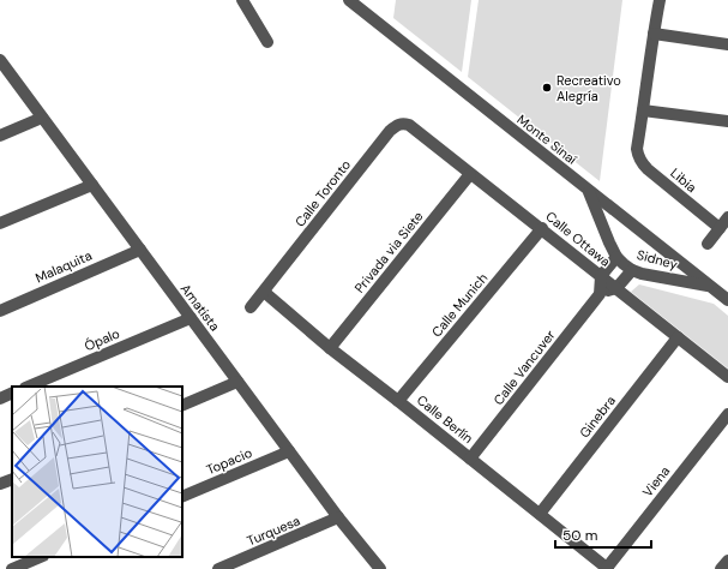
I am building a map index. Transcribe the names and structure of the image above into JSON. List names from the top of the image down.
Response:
{
  "streets": {
    "street": [
      "Monte Sinaí",
      "Libia",
      "Calle Toronto",
      "Calle Ottawa",
      "Privada via Siete",
      "Sidney",
      "Malaquita",
      "Calle Munich",
      "Amatista",
      "Ópalo",
      "Calle Vancuver",
      "Ginebra",
      "Calle Berlín",
      "Topacio",
      "Viena",
      "Turquesa"
    ]
  },
  "crossings": [
    ["Monte Sinaí", "Sidney"],
    ["Calle Toronto", "Calle Ottawa"],
    ["Calle Toronto", "Calle Berlín"],
    ["Calle Ottawa", "Privada via Siete"],
    ["Calle Ottawa", "Calle Munich"],
    ["Calle Ottawa", "Ginebra"],
    ["Privada via Siete", "Calle Berlín"],
    ["Malaquita", "Amatista"],
    ["Calle Munich", "Calle Berlín"],
    ["Amatista", "Ópalo"],
    ["Amatista", "Topacio"],
    ["Amatista", "Turquesa"],
    ["Calle Vancuver", "Calle Berlín"],
    ["Ginebra", "Calle Berlín"],
    ["Calle Berlín", "Viena"]
  ],
  "places": ["Recreativo Alegría"],
  "scale_bar": "50 m"
}
